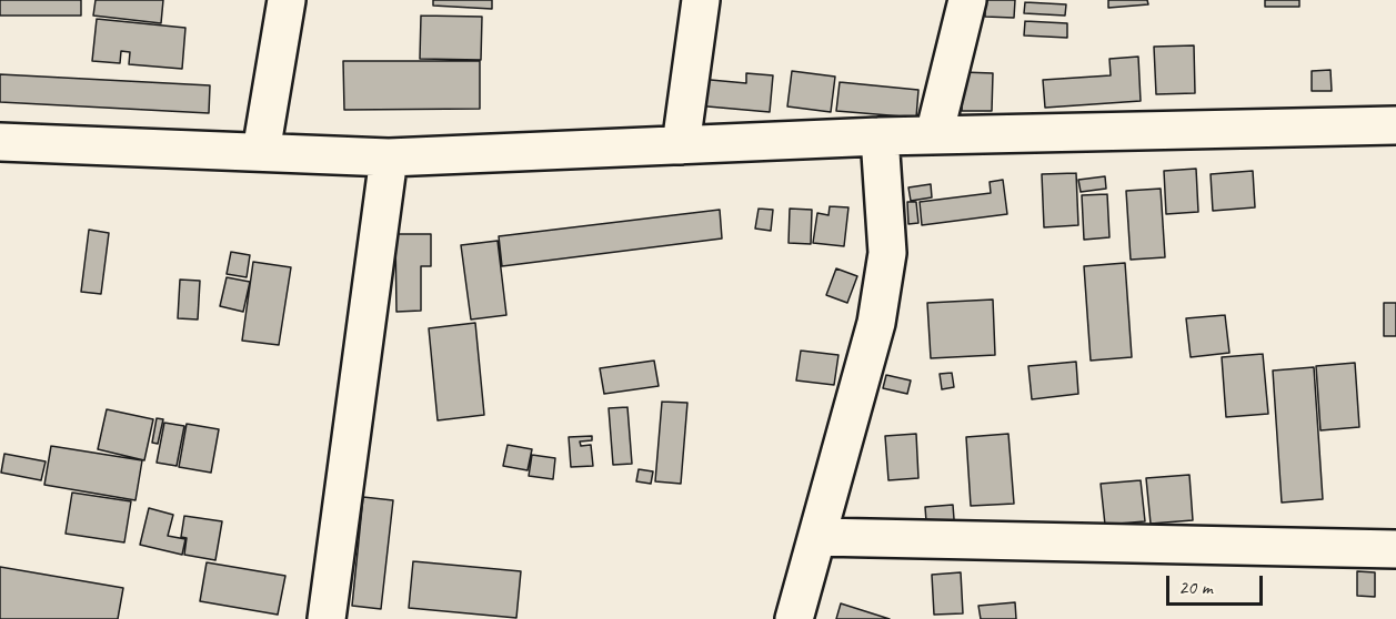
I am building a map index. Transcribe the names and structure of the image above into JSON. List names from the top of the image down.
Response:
{
  "scale_bar": "20 m"
}
